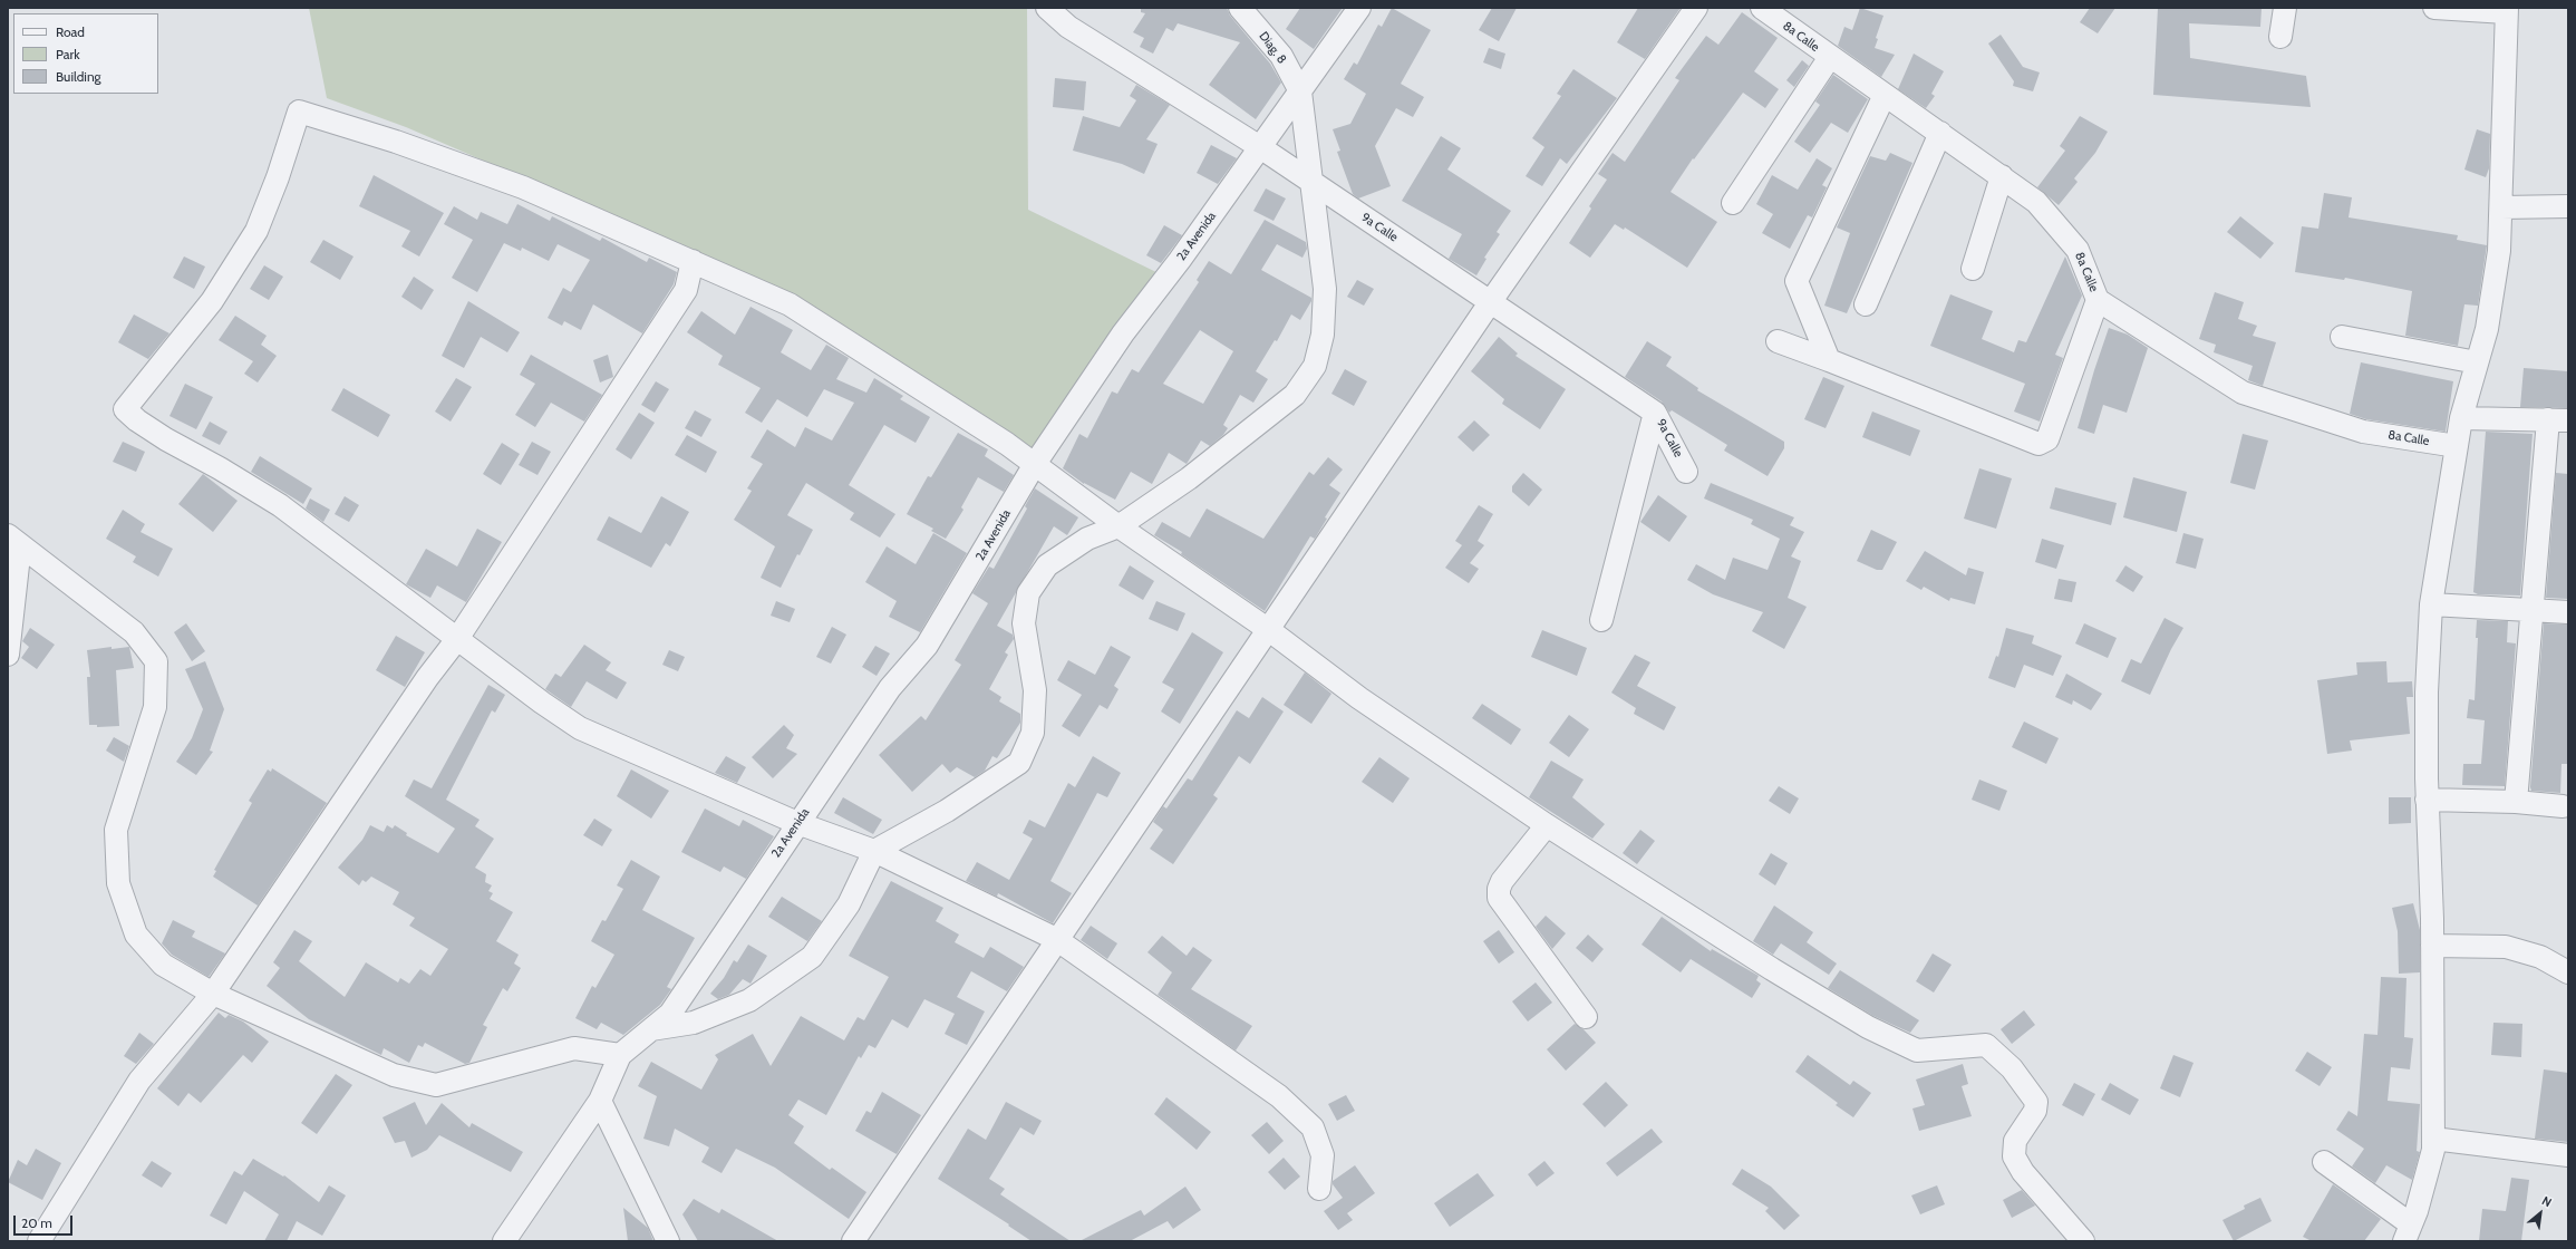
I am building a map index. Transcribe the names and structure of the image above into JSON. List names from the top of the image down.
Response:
{
  "streets": {
    "street": [
      "8a Calle",
      "Diag. 8",
      "9a Calle",
      "2a Avenida"
    ]
  },
  "crossings": [
    ["Diag. 8", "2a Avenida"],
    ["9a Calle", "2a Avenida"]
  ],
  "legend": ["Road", "Park", "Building"],
  "scale_bar": "20 m",
  "north": "top right"
}
